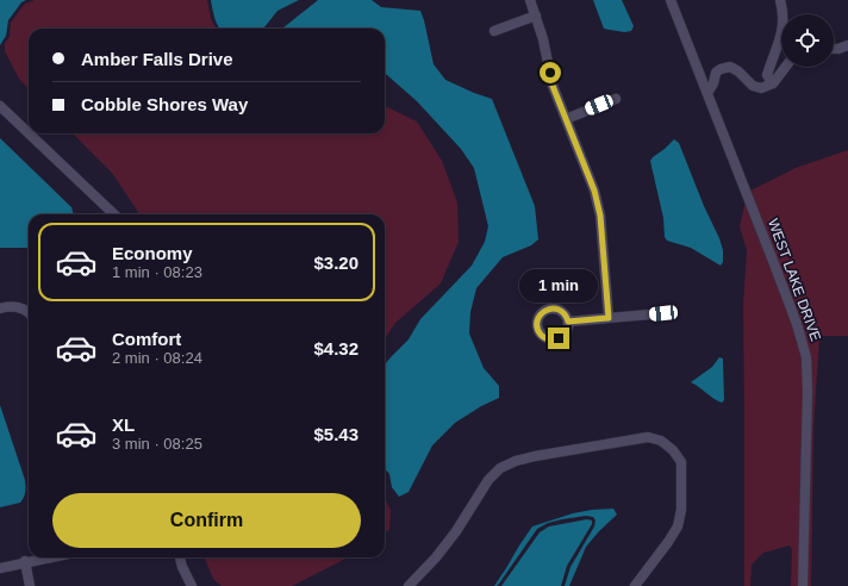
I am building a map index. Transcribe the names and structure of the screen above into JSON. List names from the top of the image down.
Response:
{
  "streets": {
    "street": ["WEST LAKE DRIVE"]
  },
  "page": {
    "banner": ["Amber Falls Drive", "Cobble Shores Way"],
    "list": [
      {
        "name": "Economy",
        "note": "1 min · 08:23",
        "value": "$3.20"
      },
      {
        "name": "Comfort",
        "note": "2 min · 08:24",
        "value": "$4.32"
      },
      {
        "name": "XL",
        "note": "3 min · 08:25",
        "value": "$5.43"
      }
    ],
    "bubble": "1 min",
    "buttons": "Confirm"
  }
}
